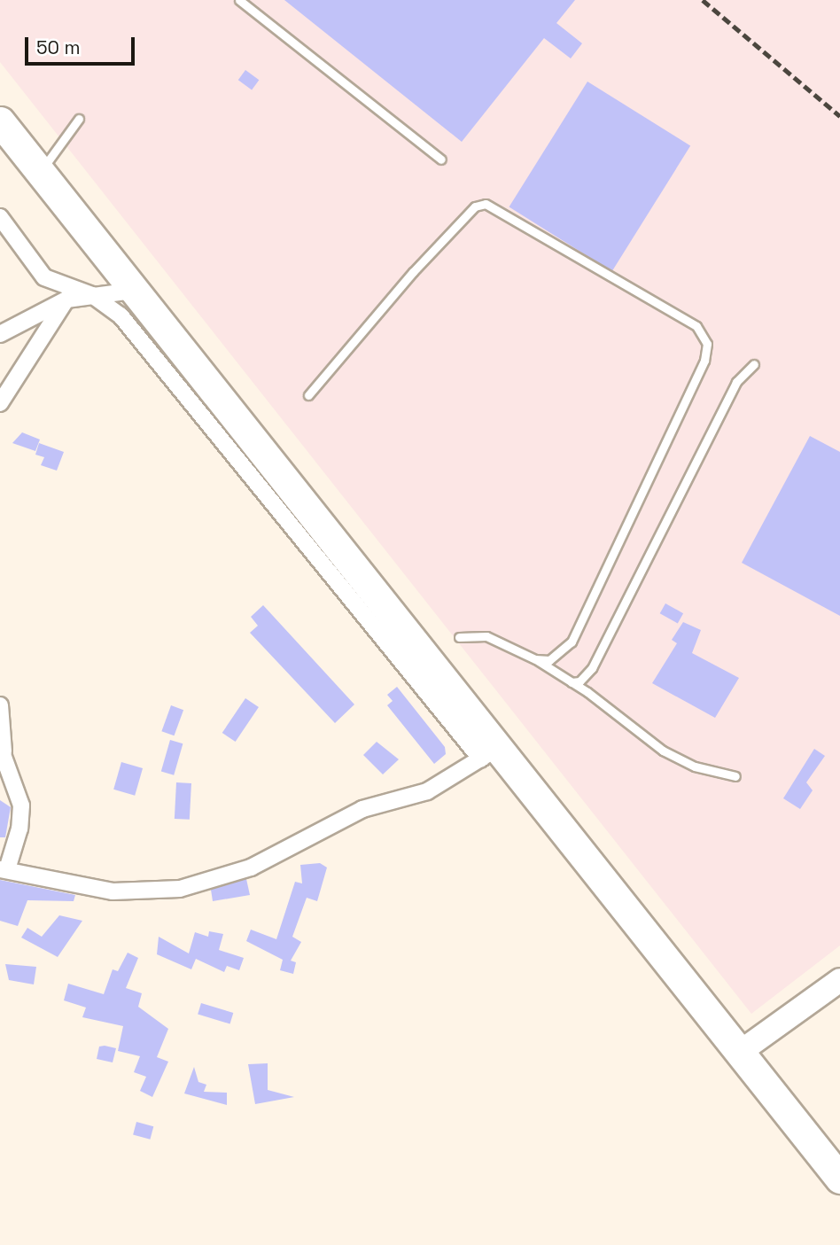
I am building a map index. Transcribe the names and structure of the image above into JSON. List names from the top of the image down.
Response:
{
  "scale_bar": "50 m"
}
